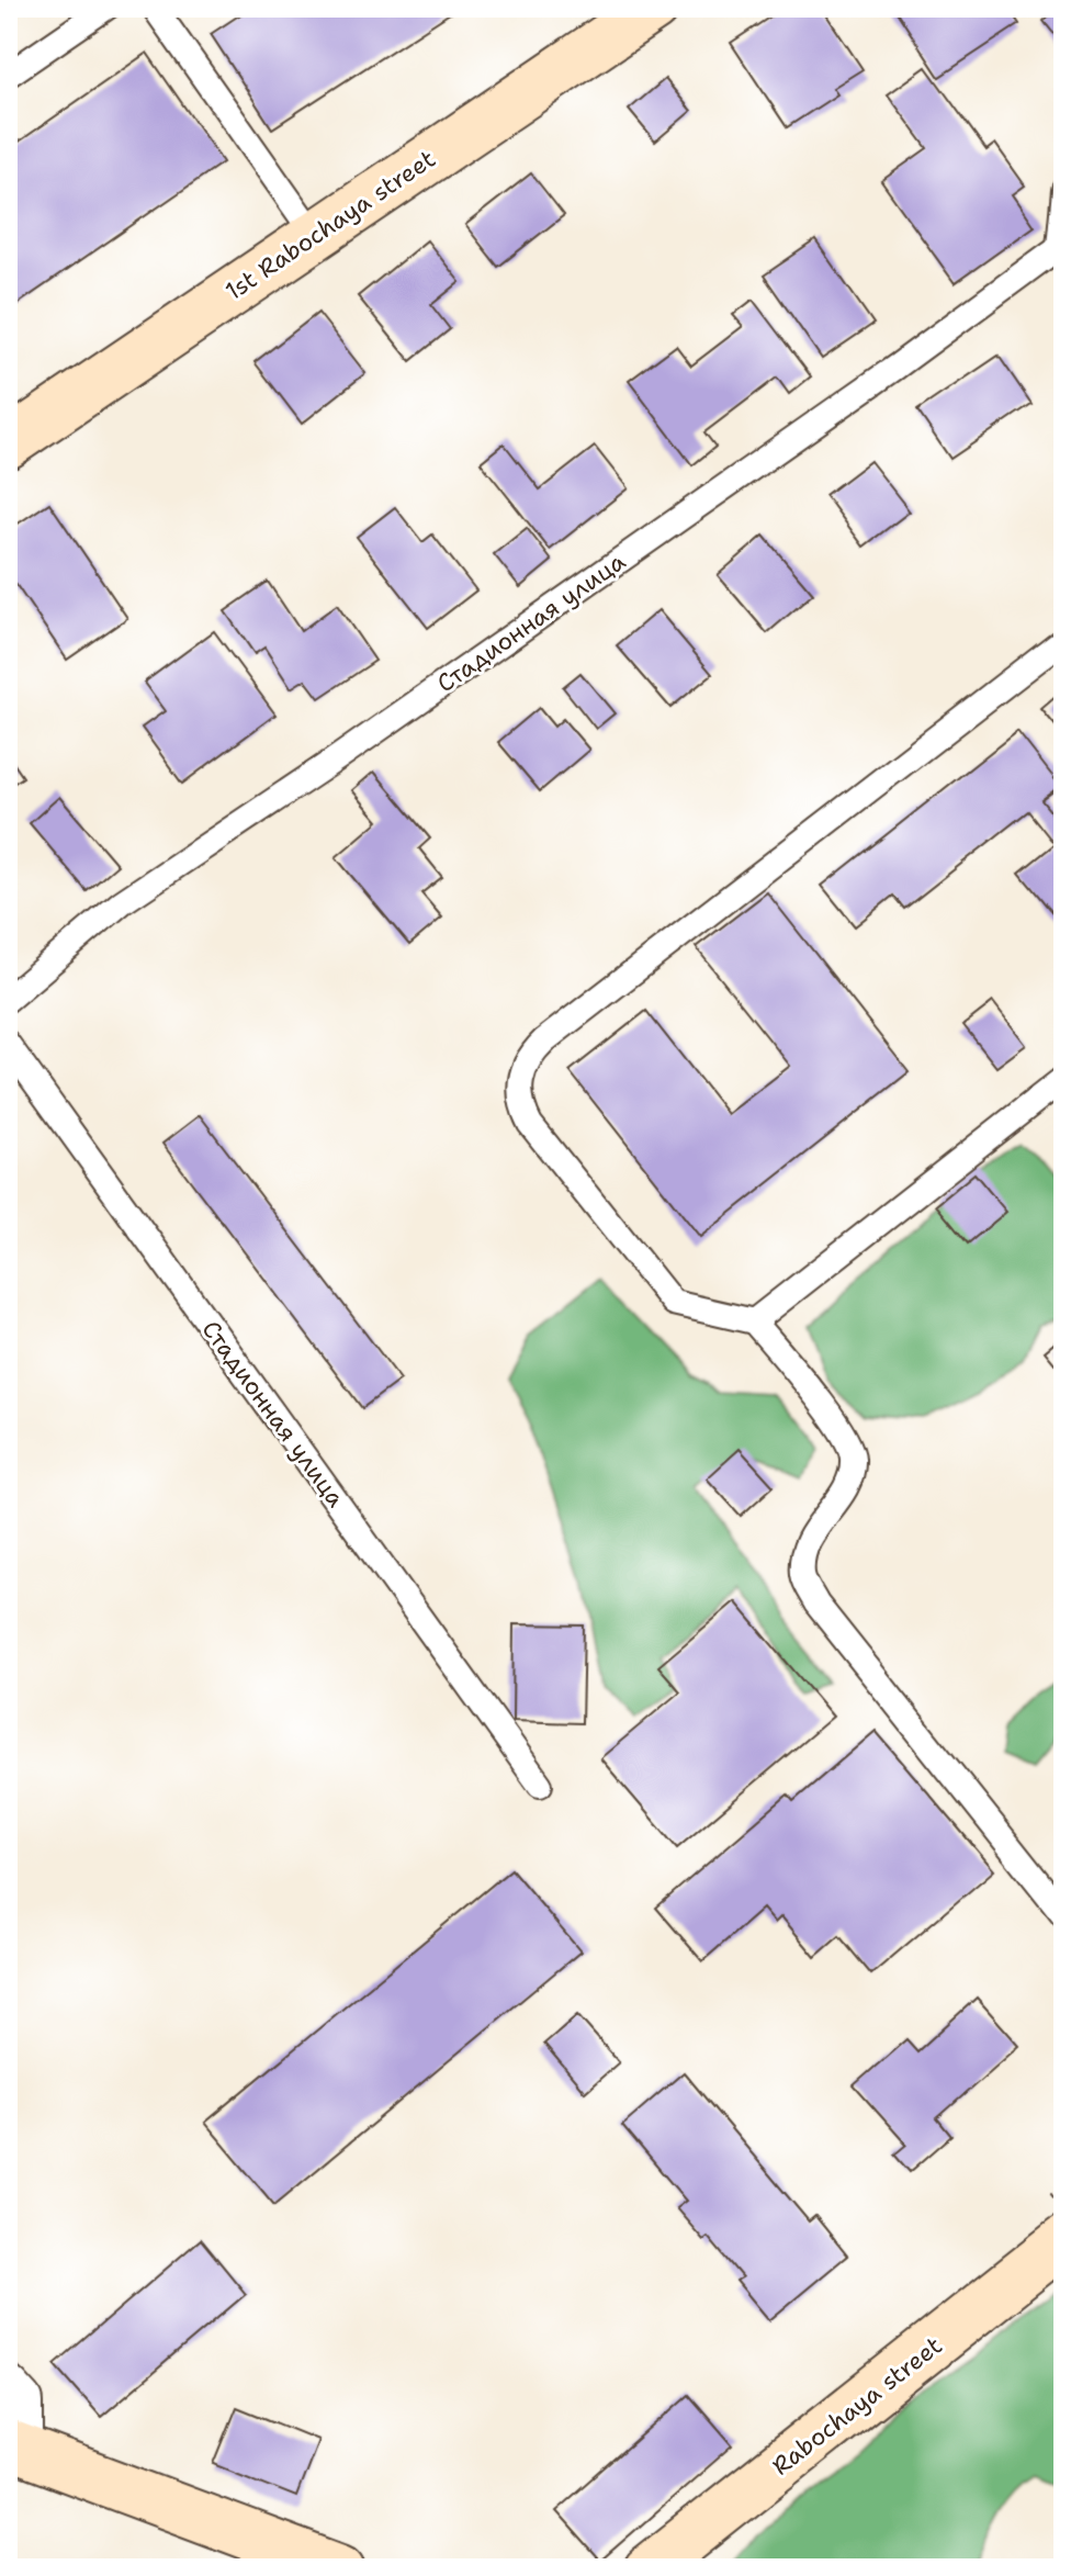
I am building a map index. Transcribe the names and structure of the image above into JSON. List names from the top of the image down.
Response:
{
  "streets": {
    "street": ["1st Rabochaya street", "Rabochaya street"],
    "lane": ["Стадионная улица"]
  }
}
